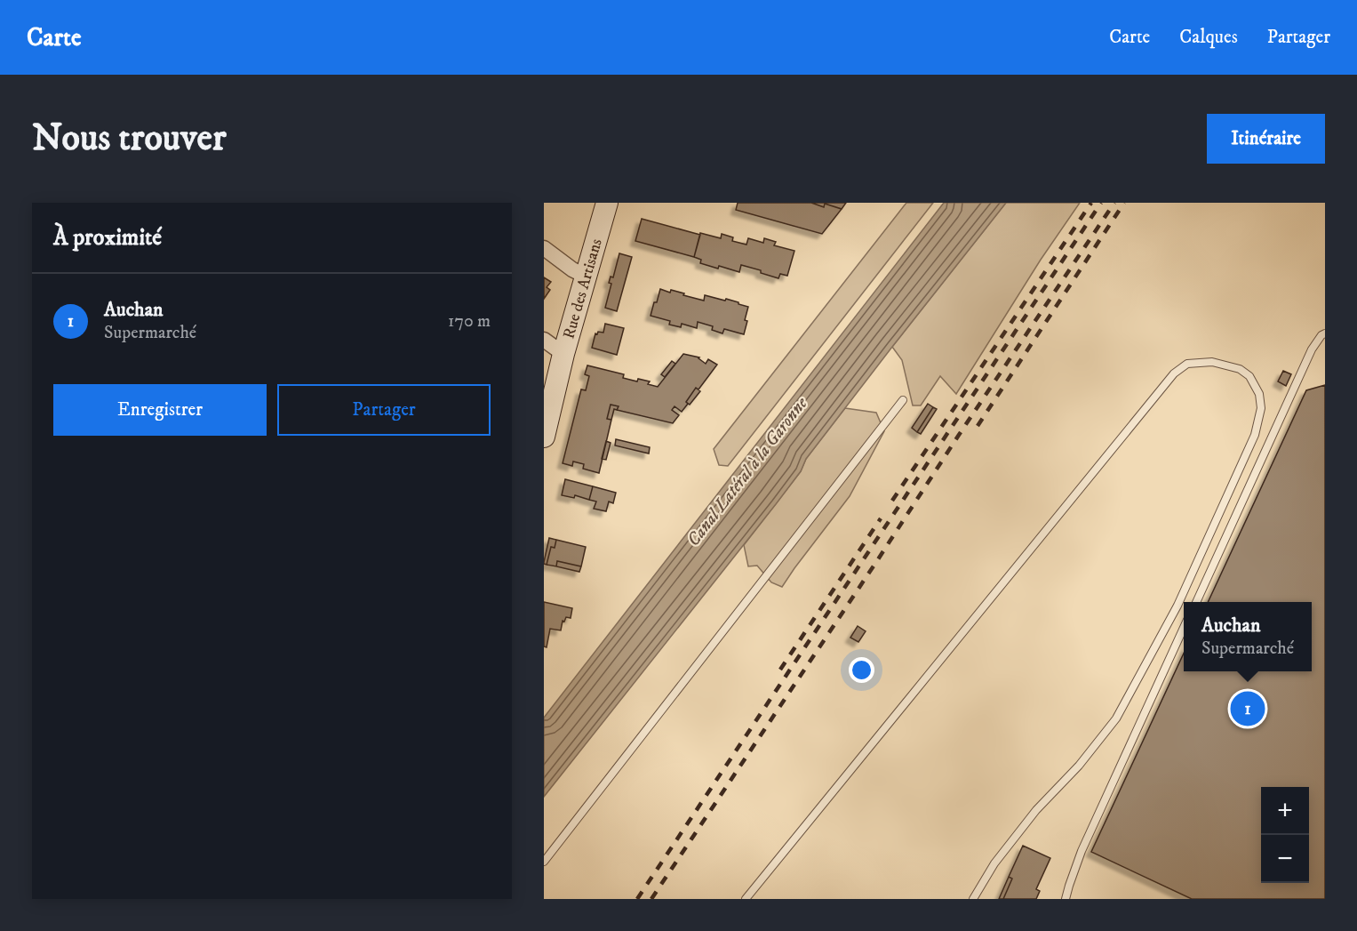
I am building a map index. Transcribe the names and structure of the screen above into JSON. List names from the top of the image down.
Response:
{
  "streets": {
    "street": ["Rue des Artisans"]
  },
  "water": ["Canal Latéral à la Garonne"],
  "page": {
    "header": "Carte",
    "nav": ["Carte", "Calques", "Partager"],
    "buttons": [
      "Itinéraire",
      ["Enregistrer", "Partager"]
    ],
    "title": "Nous trouver",
    "heading": "À proximité",
    "list": [
      {
        "mark": "1",
        "name": "Auchan",
        "note": "Supermarché",
        "value": "170 m"
      }
    ],
    "popup": ["Auchan", "Supermarché"],
    "pins": "1",
    "map_buttons": ["+", "−"]
  }
}
